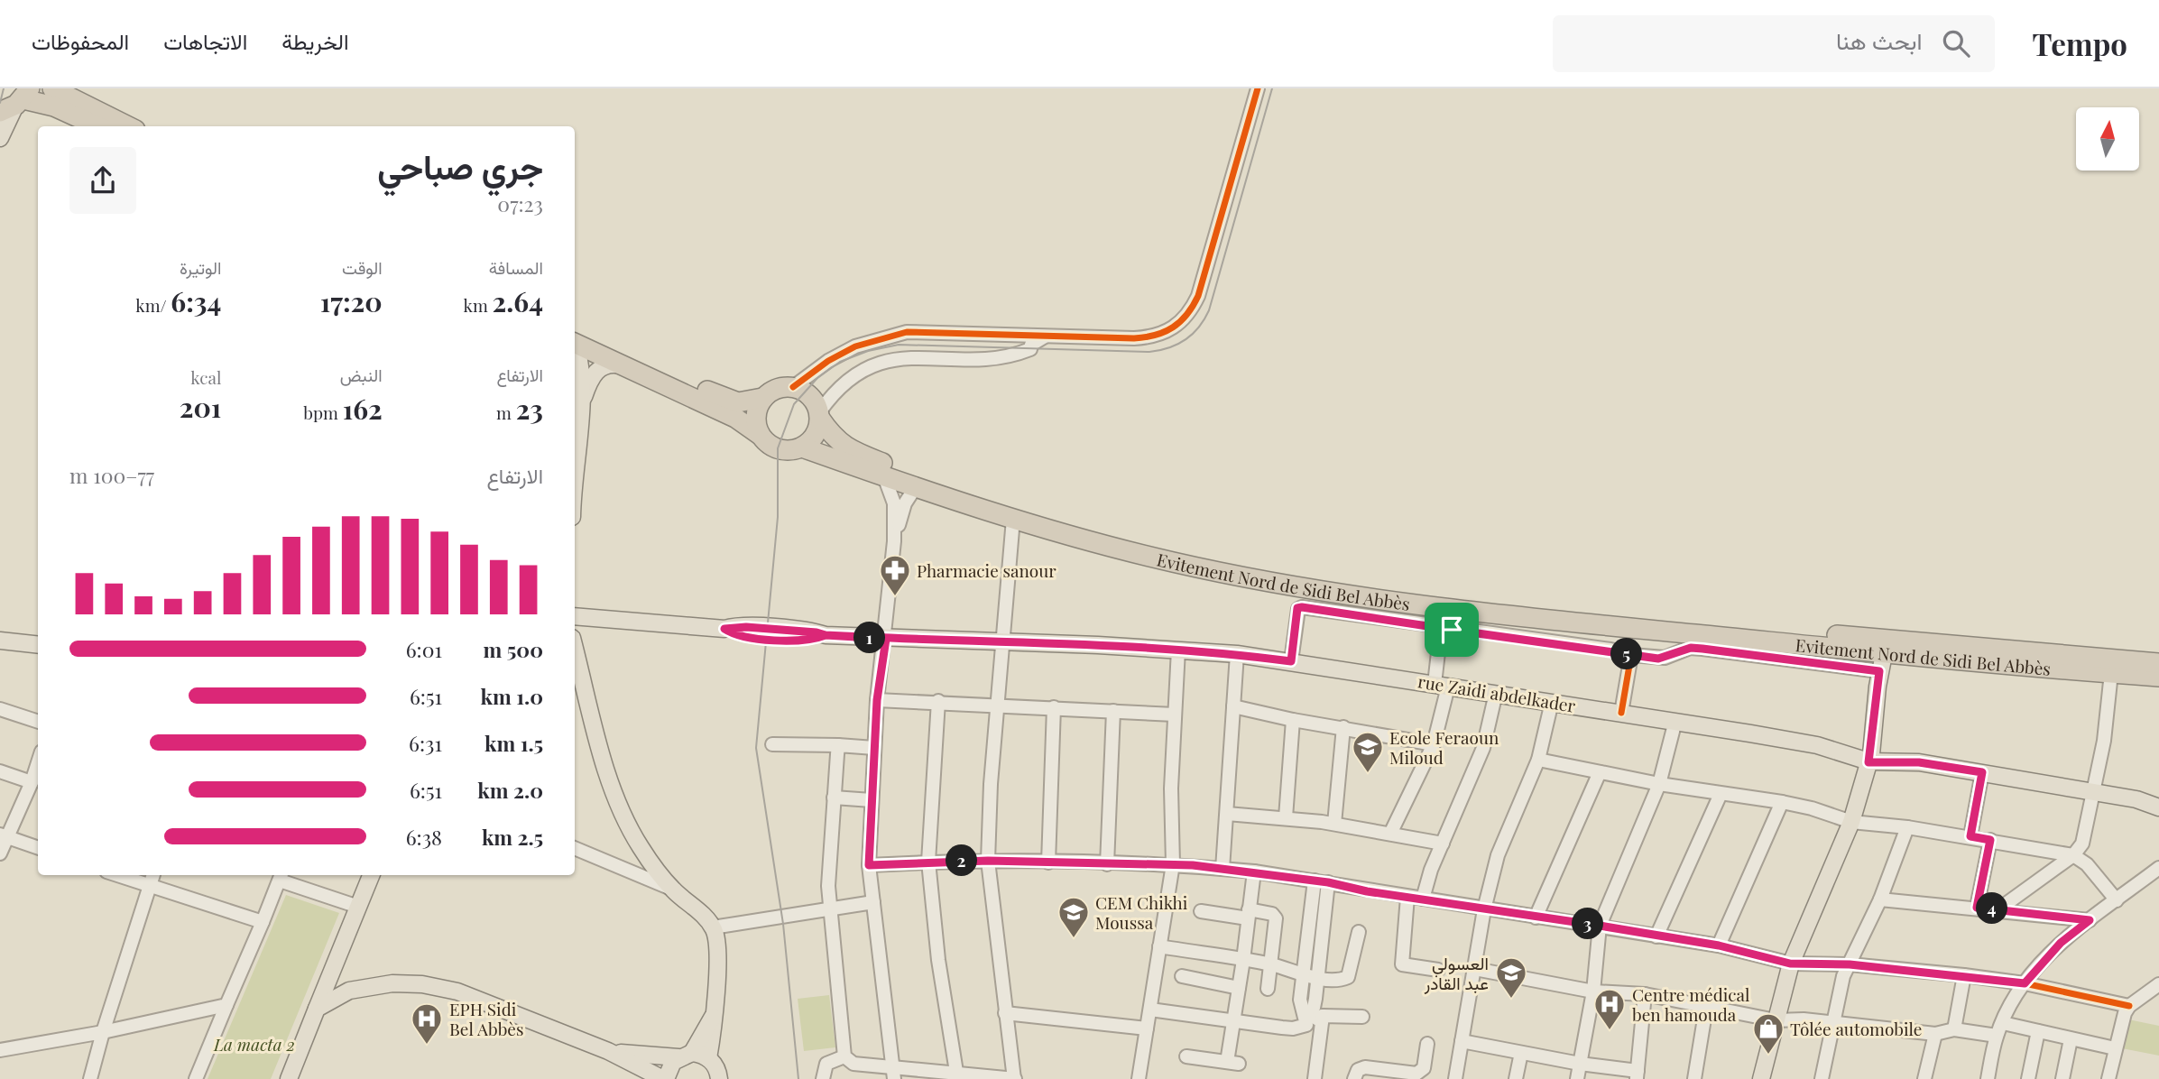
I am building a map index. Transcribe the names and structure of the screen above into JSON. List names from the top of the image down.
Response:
{
  "streets": {
    "highway": ["Evitement Nord de Sidi Bel Abbès"],
    "main road": ["rue Zaidi abdelkader"]
  },
  "parks": ["La macta 2"],
  "places": {
    "pharmacy": ["Pharmacie sanour"],
    "school or university": ["Ecole Feraoun Miloud", "CEM Chikhi Moussa", "العسولي عبد القادر"],
    "hospital": ["Centre médical ben hamouda", "EPH Sidi Bel Abbès"],
    "shop": ["Tôlée automobile"]
  },
  "north": "top",
  "page": {
    "header": "Tempo",
    "search": "ابحث هنا",
    "nav": ["الخريطة", "الاتجاهات", "المحفوظات"],
    "heading": ["جري صباحي", "07:23"],
    "stats": [
      ["المسافة", "2.64 km"],
      ["الوقت", "17:20"],
      ["الوتيرة", "6:34 /km"],
      ["الارتفاع", "23 m"],
      ["النبض", "162 bpm"],
      ["kcal", "201"]
    ],
    "chart": ["الارتفاع", "77–100 m"],
    "pins": [
      "1",
      "5",
      "2",
      "4",
      "3"
    ],
    "list": [
      {
        "name": "500 m",
        "note": "6:01"
      },
      {
        "name": "1.0 km",
        "note": "6:51"
      },
      {
        "name": "1.5 km",
        "note": "6:31"
      },
      {
        "name": "2.0 km",
        "note": "6:51"
      },
      {
        "name": "2.5 km",
        "note": "6:38"
      }
    ]
  }
}
